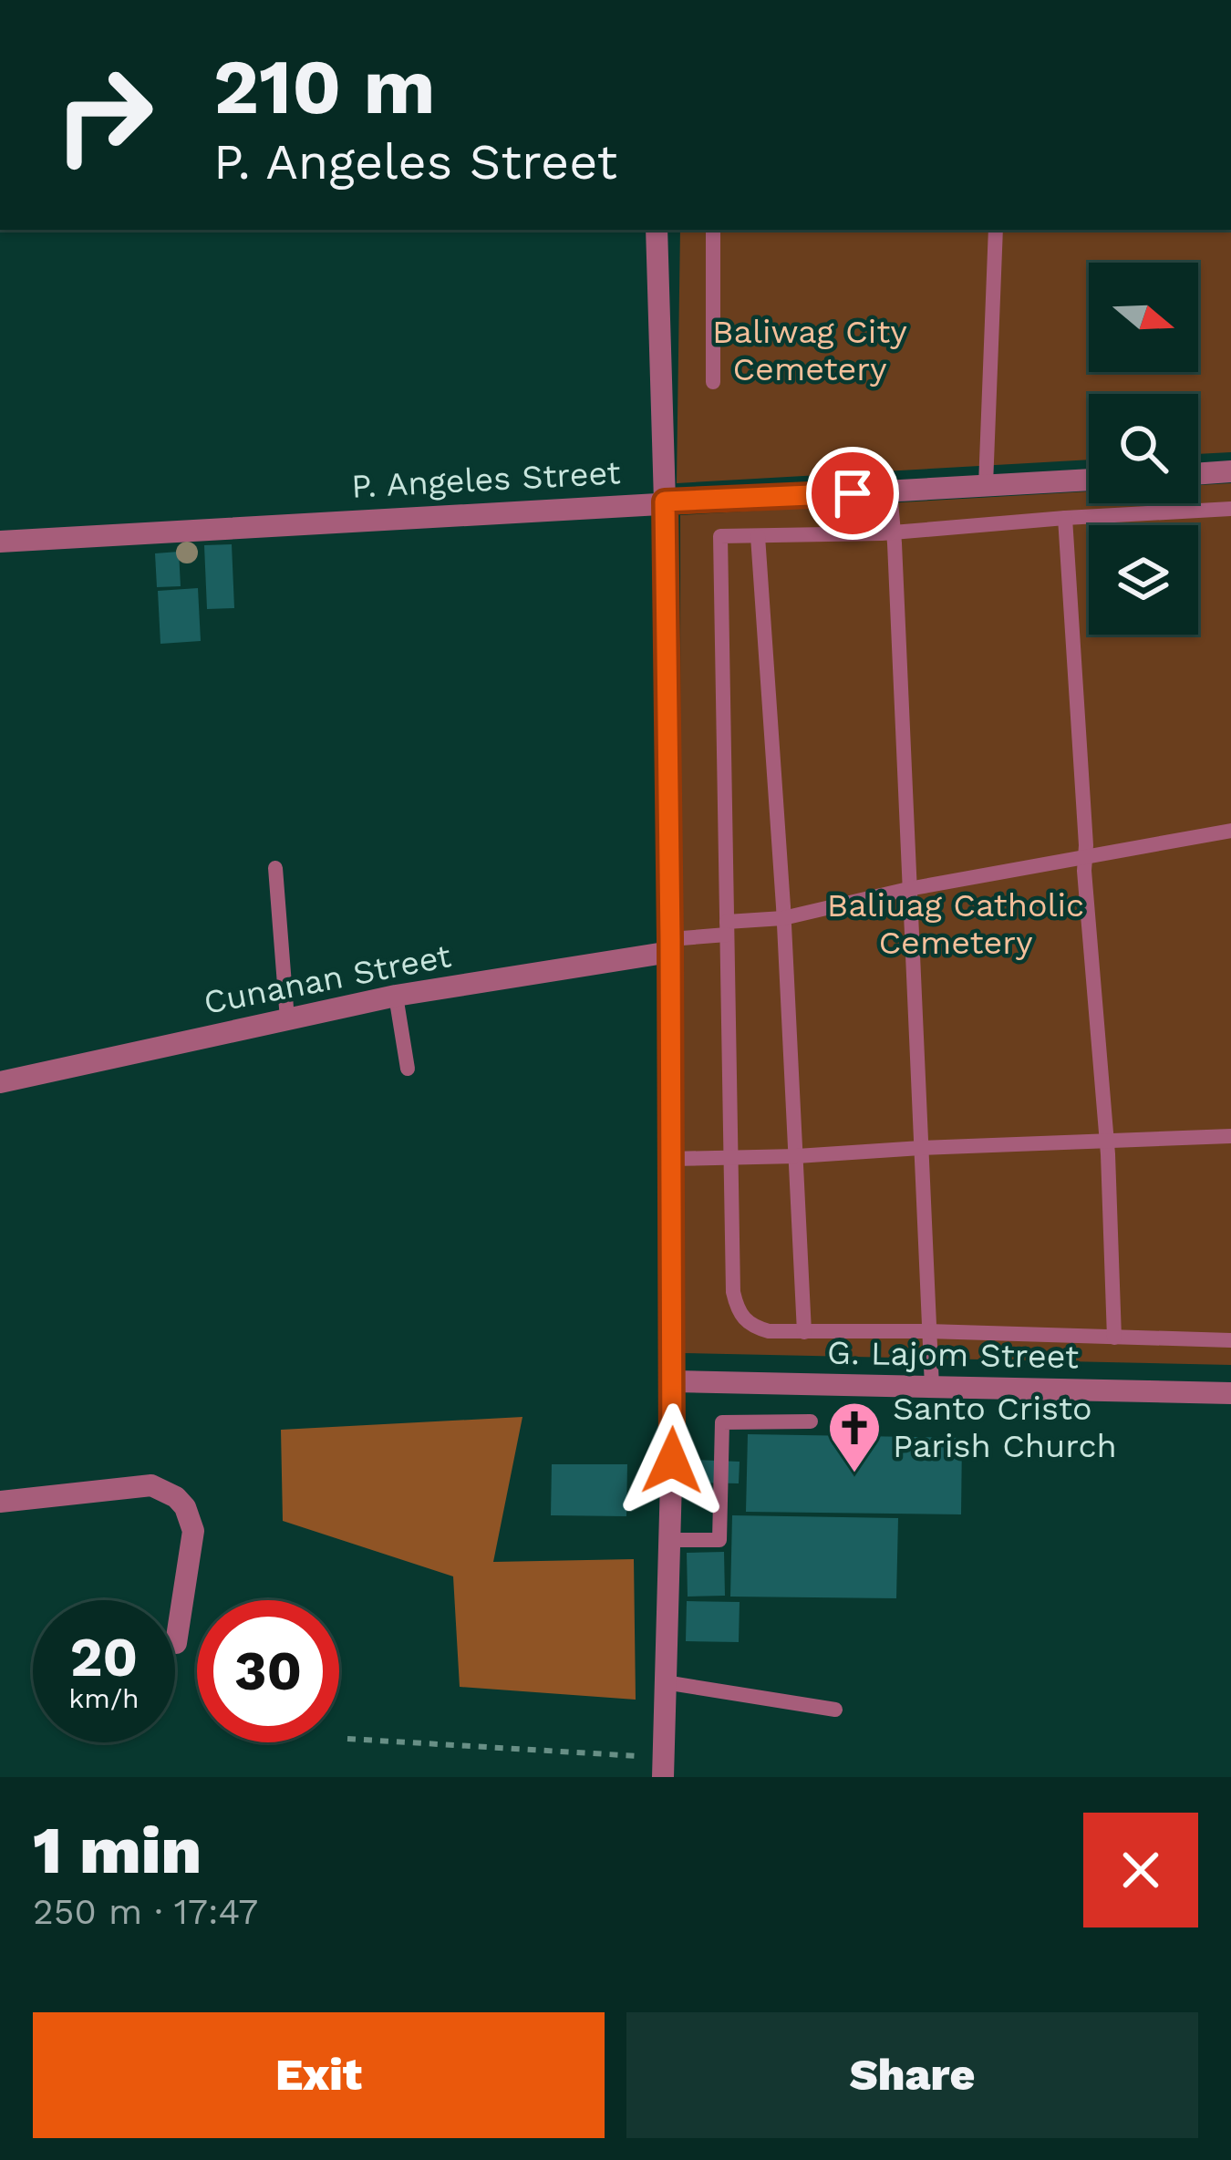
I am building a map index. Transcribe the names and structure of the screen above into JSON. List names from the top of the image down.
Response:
{
  "streets": {
    "street": ["P. Angeles Street", "Cunanan Street", "G. Lajom Street"]
  },
  "parks": ["Baliwag City Cemetery", "Baliuag Catholic Cemetery"],
  "places": {
    "church": ["Santo Cristo Parish Church"]
  },
  "north": "right",
  "page": {
    "turn": ["210 m", "P. Angeles Street"],
    "speed": "20 km/h",
    "limit": "30",
    "heading": ["1 min", "250 m · 17:47"],
    "buttons": ["Exit", "Share"]
  }
}
